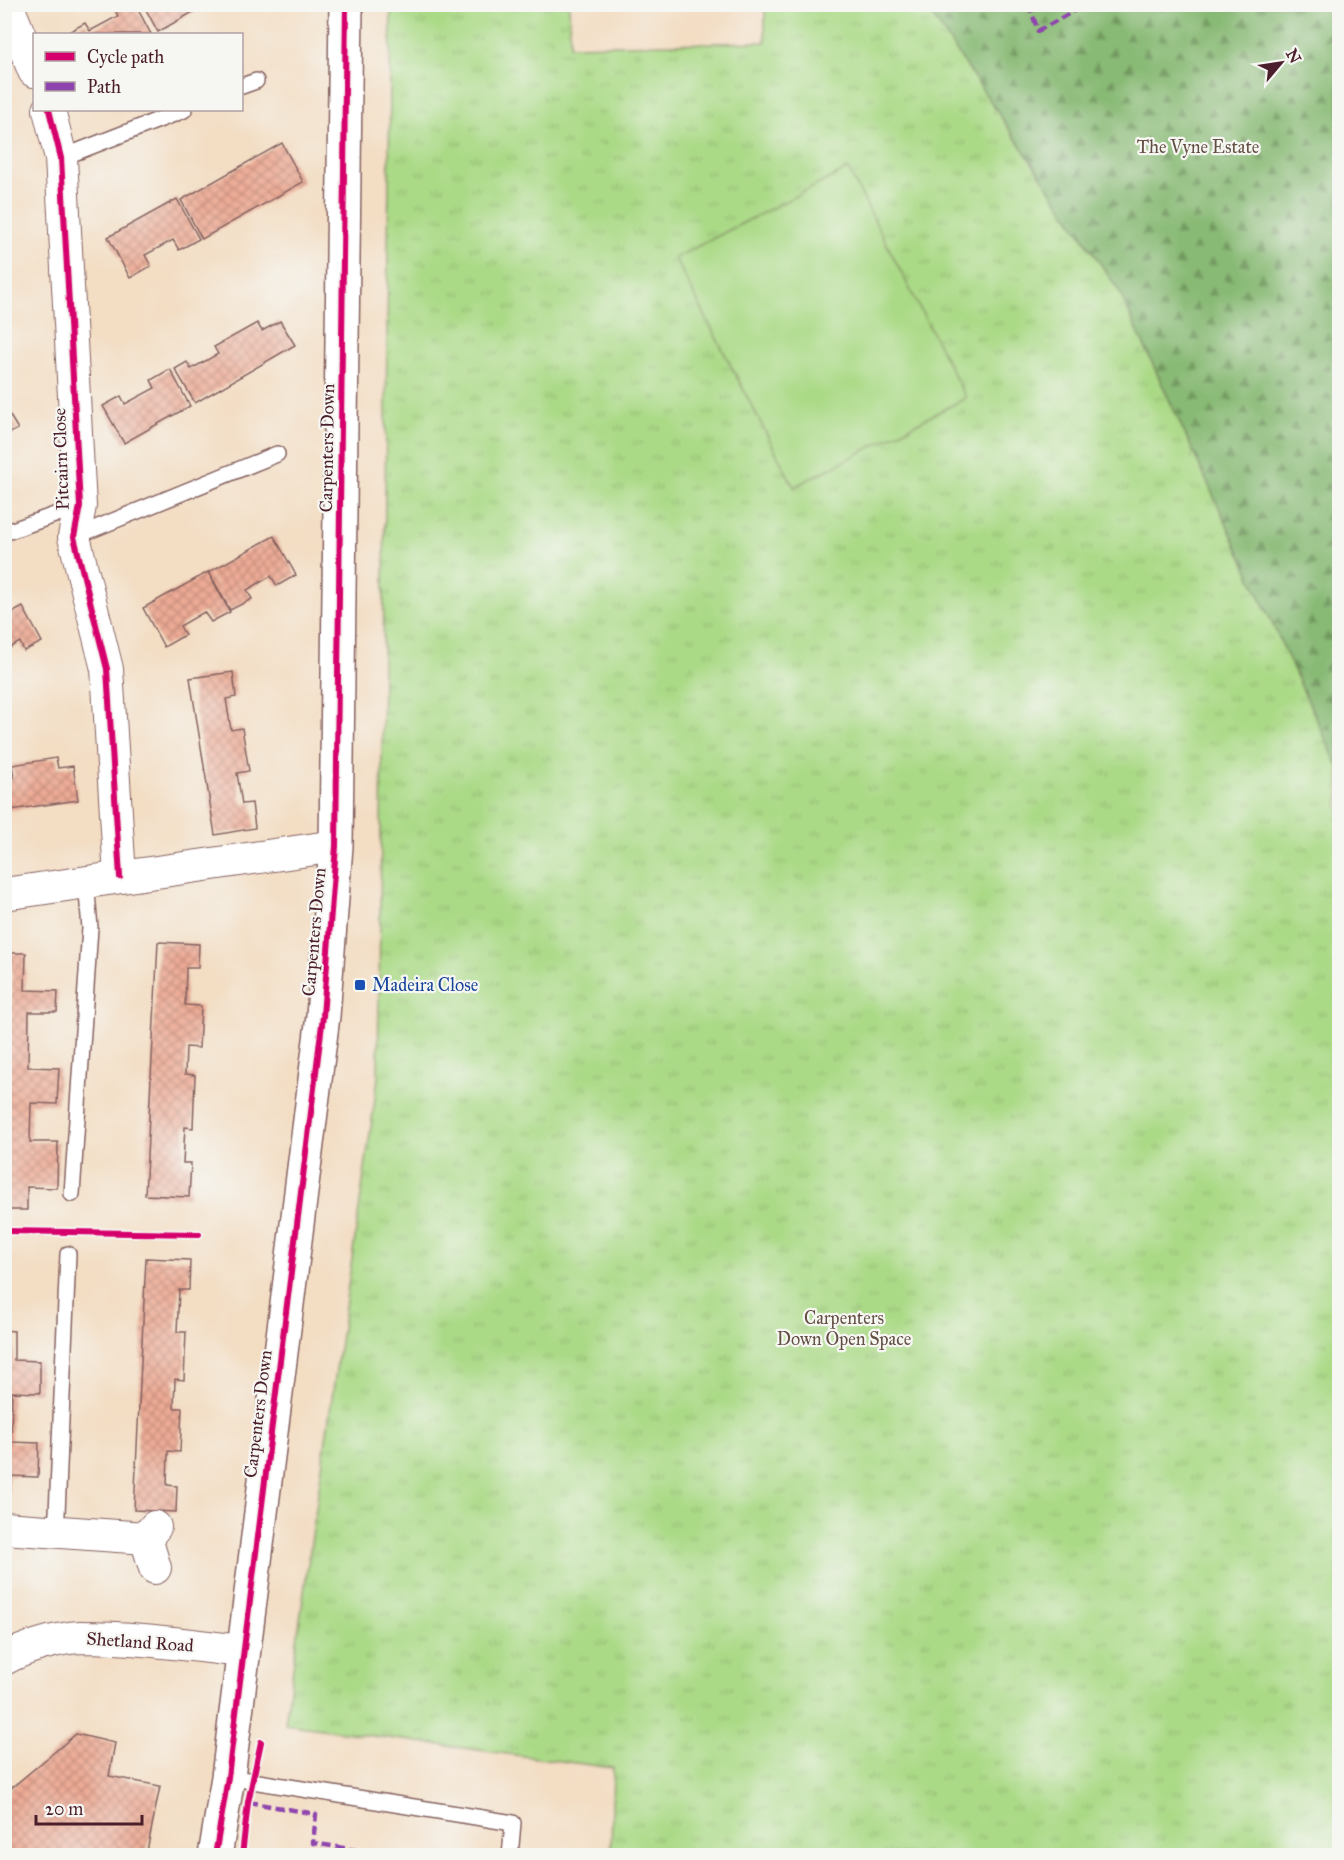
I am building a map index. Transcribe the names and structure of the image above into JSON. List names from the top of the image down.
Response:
{
  "streets": {
    "street": ["Carpenters Down", "Pitcairn Close", "Shetland Road"]
  },
  "crossings": [
    ["Carpenters Down", "Shetland Road"]
  ],
  "parks": ["The Vyne Estate", "Carpenters Down Open Space"],
  "places": {
    "transit": ["Madeira Close"]
  },
  "legend": ["Cycle path", "Path"],
  "scale_bar": "20 m",
  "north": "top right"
}
